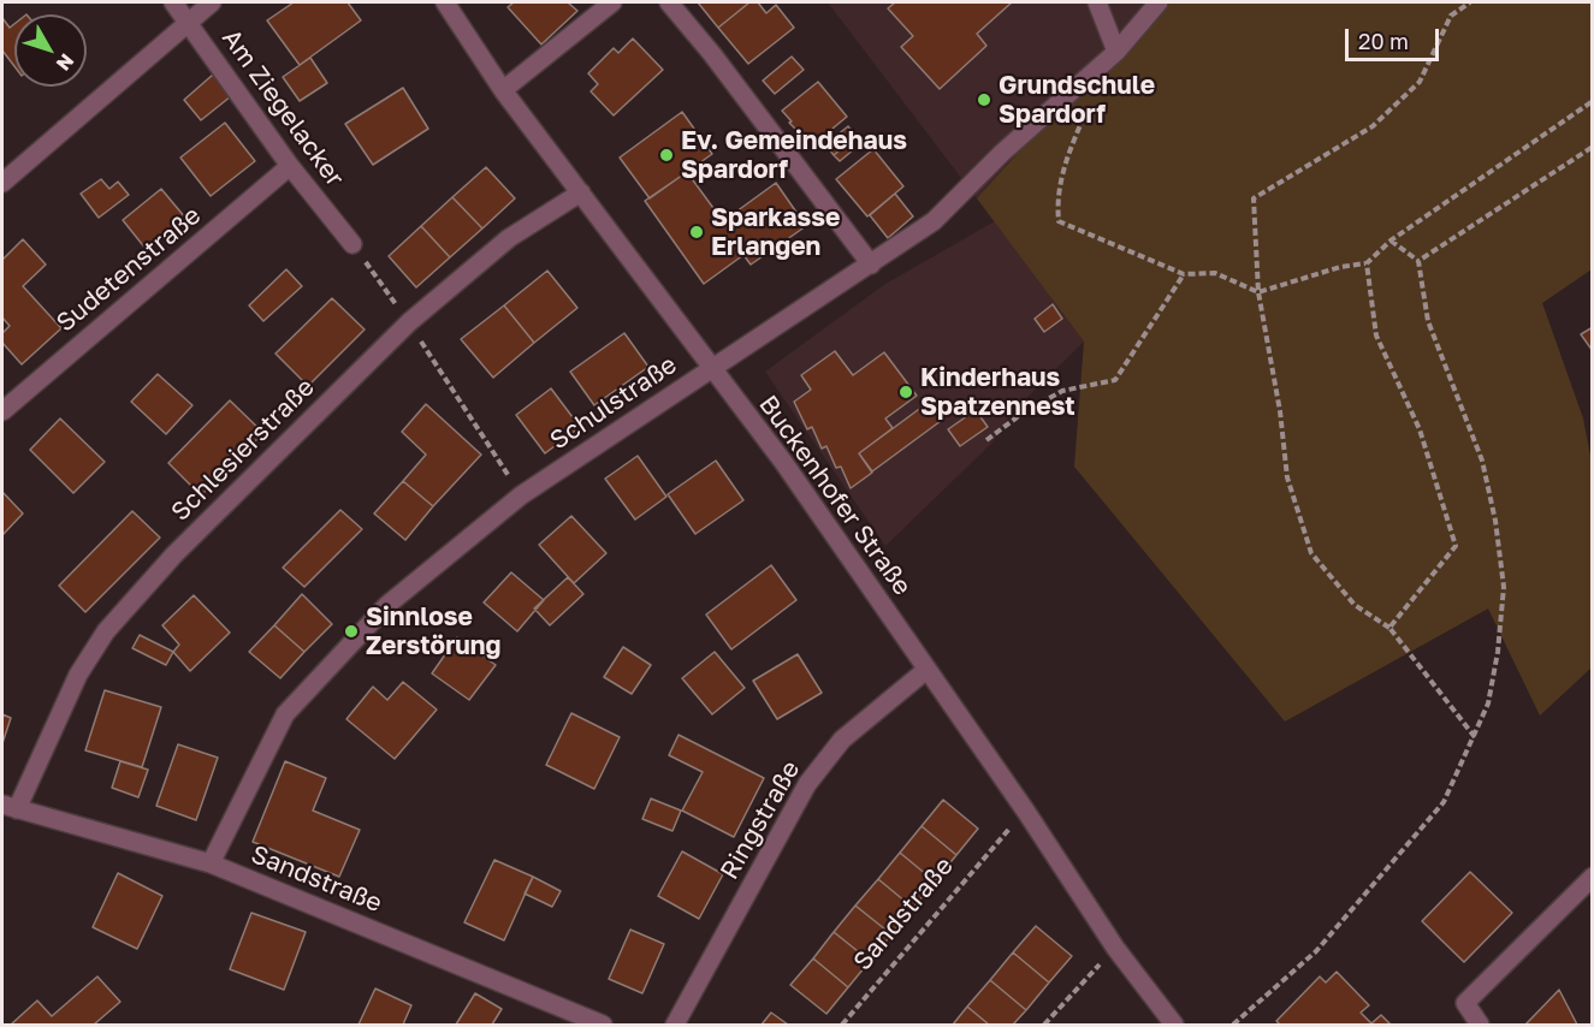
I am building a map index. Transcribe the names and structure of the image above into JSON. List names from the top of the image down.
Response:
{
  "streets": {
    "street": [
      "Am Ziegelacker",
      "Sudetenstraße",
      "Schulstraße",
      "Schlesierstraße",
      "Buckenhofer Straße",
      "Ringstraße",
      "Sandstraße"
    ]
  },
  "crossings": [
    ["Am Ziegelacker", "Sudetenstraße"],
    ["Schulstraße", "Buckenhofer Straße"],
    ["Schulstraße", "Sandstraße"],
    ["Schlesierstraße", "Buckenhofer Straße"],
    ["Schlesierstraße", "Sandstraße"],
    ["Buckenhofer Straße", "Ringstraße"]
  ],
  "places": [
    "Grundschule Spardorf",
    "Ev. Gemeindehaus Spardorf",
    "Sparkasse Erlangen",
    "Kinderhaus Spatzennest",
    "Sinnlose Zerstörung"
  ],
  "scale_bar": "20 m",
  "north": "bottom right"
}
